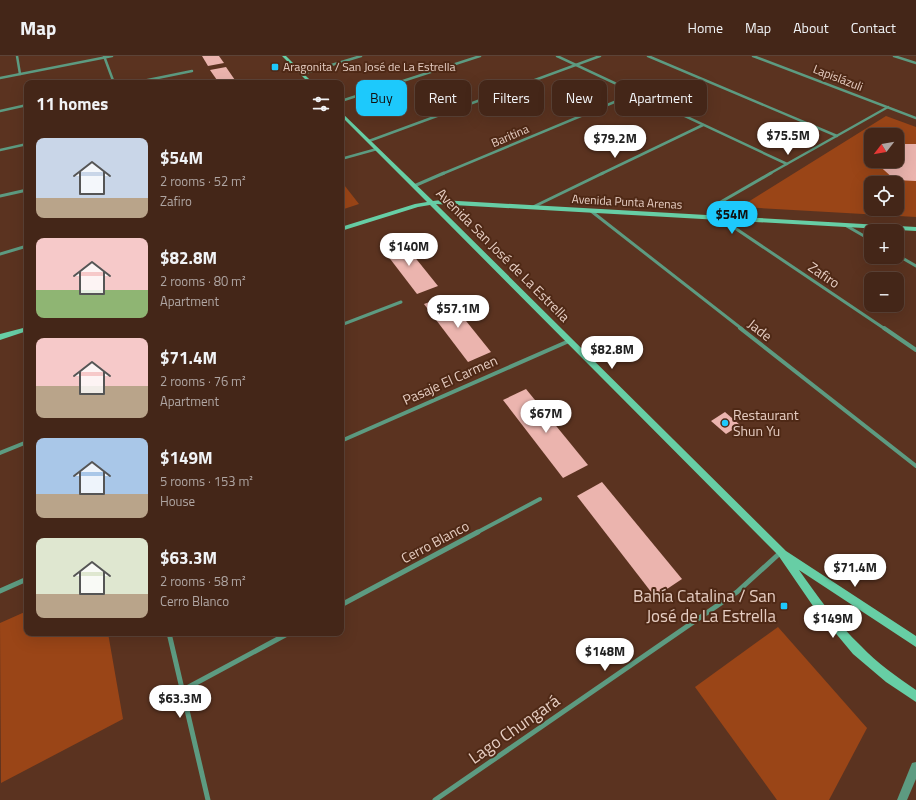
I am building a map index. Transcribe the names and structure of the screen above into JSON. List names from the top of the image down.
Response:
{
  "streets": {
    "main road": ["Avenida Punta Arenas", "Avenida San José de La Estrella"],
    "street": [
      "Lapislázuli",
      "Baritina",
      "Zafiro",
      "Jade",
      "Pasaje El Carmen",
      "Cerro Blanco",
      "Lago Chungará"
    ]
  },
  "crossings": [
    ["Baritina", "Avenida San José de La Estrella"],
    ["Avenida Punta Arenas", "Avenida San José de La Estrella"],
    ["Avenida Punta Arenas", "Zafiro"],
    ["Avenida Punta Arenas", "Jade"],
    ["Avenida San José de La Estrella", "Pasaje El Carmen"],
    ["Avenida San José de La Estrella", "Lago Chungará"]
  ],
  "places": {
    "transit": ["Aragonita / San José de La Estrella", "Bahía Catalina / San José de La Estrella"],
    "other": ["Restaurant Shun Yu"]
  },
  "north": "bottom left",
  "page": {
    "header": "Map",
    "nav": [
      "Home",
      "Map",
      "About",
      "Contact"
    ],
    "chip": [
      "Buy",
      "Rent",
      "Filters",
      "New",
      "Apartment"
    ],
    "heading": "11 homes",
    "price": [
      "$75.5M",
      "$79.2M",
      "$54M",
      "$140M",
      "$57.1M",
      "$82.8M",
      "$67M",
      "$71.4M",
      "$149M",
      "$148M",
      "$63.3M"
    ],
    "map_buttons": ["+", "−"],
    "list": [
      {
        "name": "$54M",
        "note": "2 rooms · 52 m² · Zafiro"
      },
      {
        "name": "$82.8M",
        "note": "2 rooms · 80 m² · Apartment"
      },
      {
        "name": "$71.4M",
        "note": "2 rooms · 76 m² · Apartment"
      },
      {
        "name": "$149M",
        "note": "5 rooms · 153 m² · House"
      },
      {
        "name": "$63.3M",
        "note": "2 rooms · 58 m² · Cerro Blanco"
      }
    ]
  }
}
